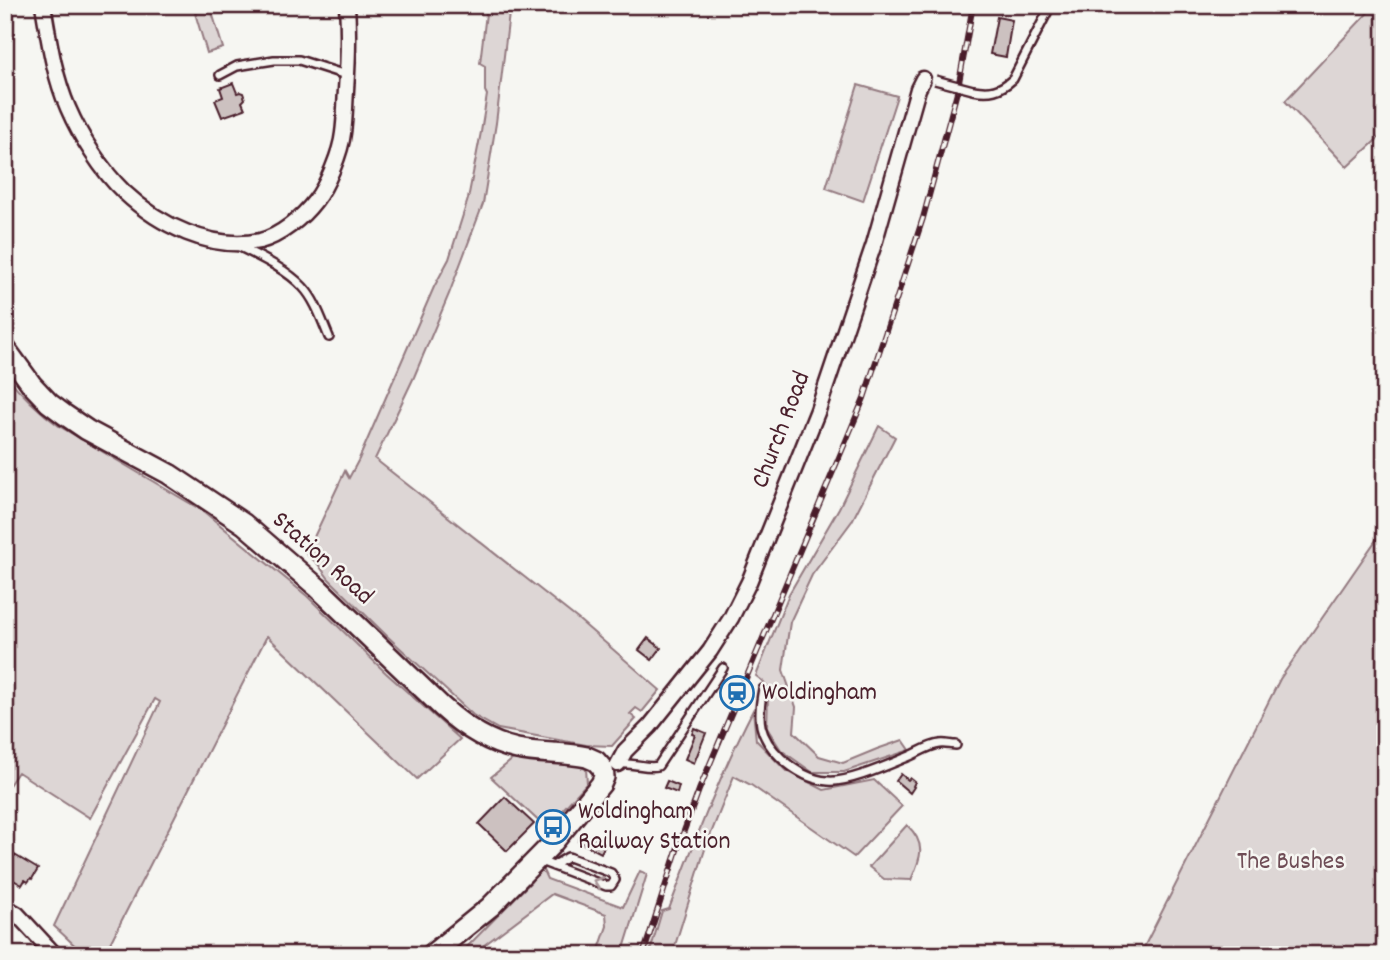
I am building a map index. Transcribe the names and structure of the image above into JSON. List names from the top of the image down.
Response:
{
  "streets": {
    "street": ["Church Road", "Station Road"]
  },
  "crossings": [
    ["Church Road", "Station Road"]
  ],
  "parks": ["The Bushes"],
  "places": {
    "station": ["Woldingham"],
    "bus stop": ["Woldingham Railway Station"]
  }
}
